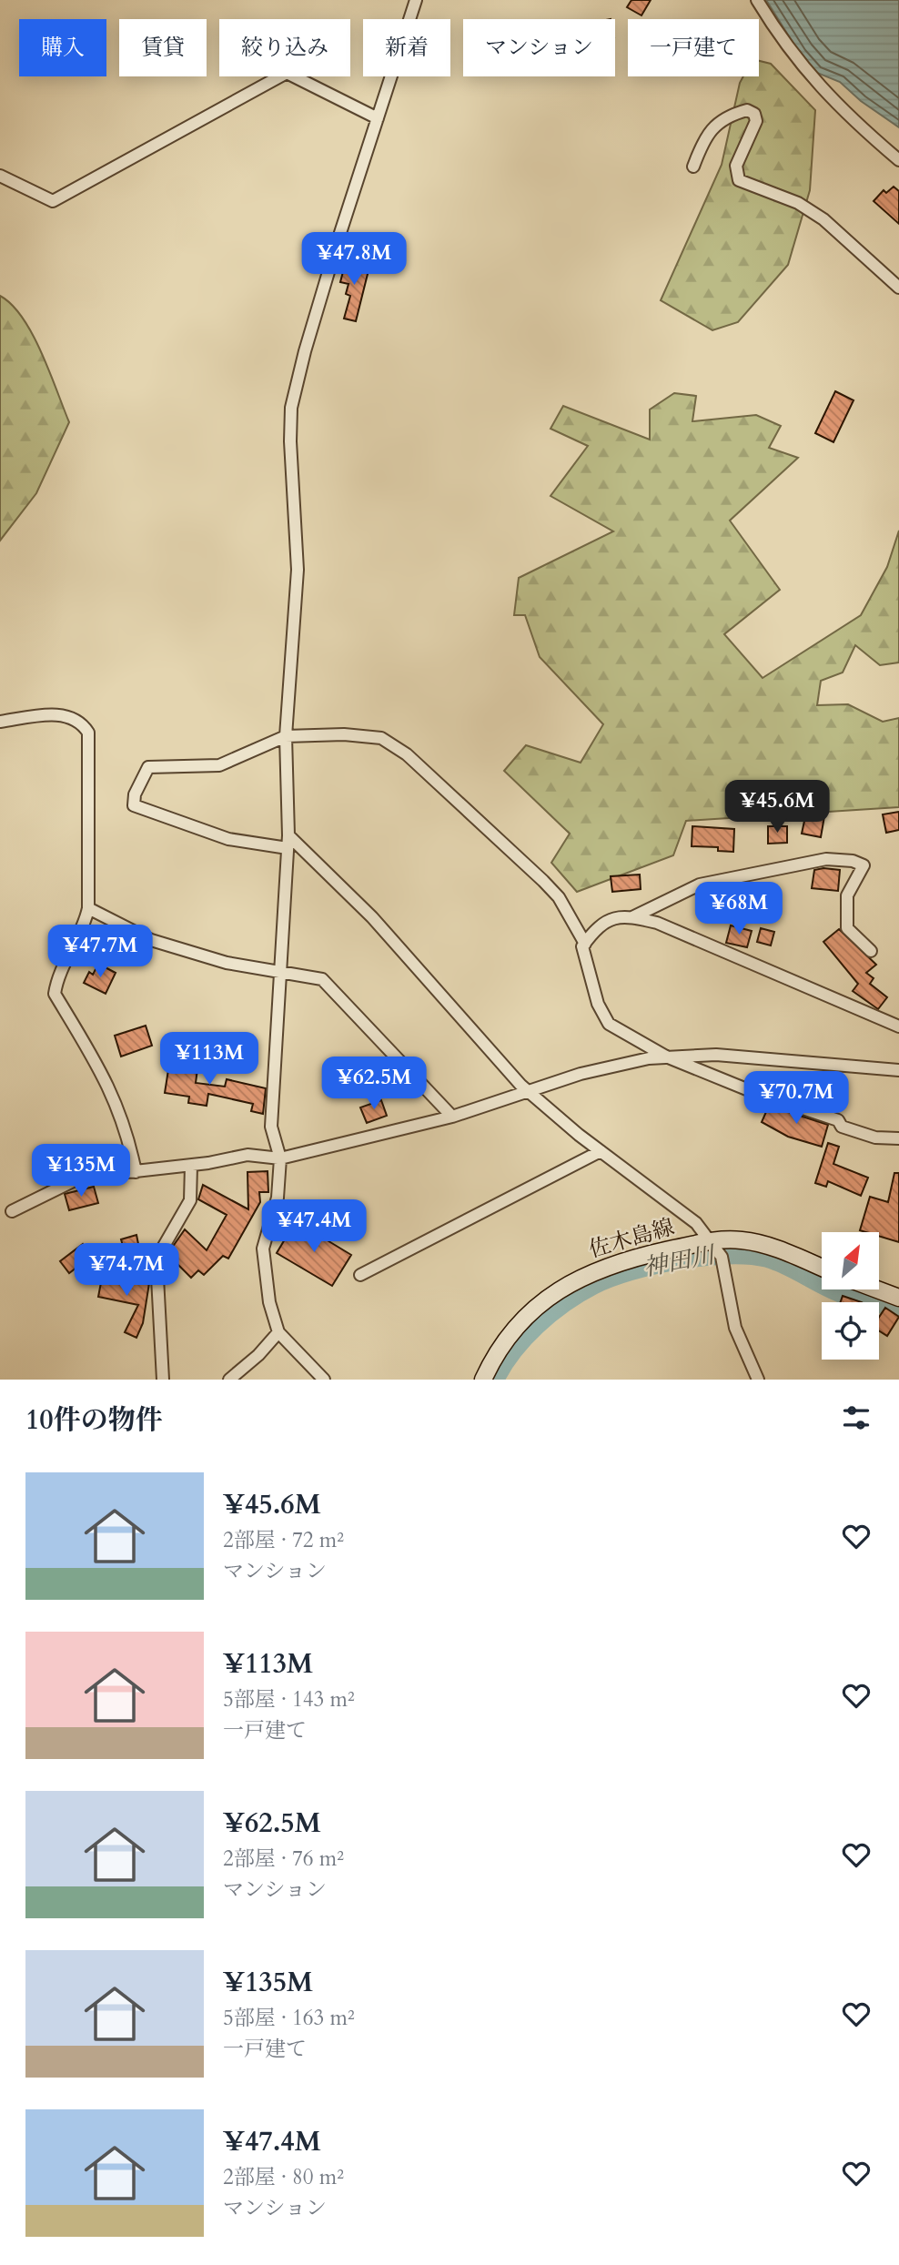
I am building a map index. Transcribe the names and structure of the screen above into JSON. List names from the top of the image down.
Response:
{
  "streets": {
    "main road": ["佐木島線"]
  },
  "water": ["神田川"],
  "north": "top right",
  "page": {
    "chip": [
      "購入",
      "賃貸",
      "絞り込み",
      "新着",
      "マンション",
      "一戸建て"
    ],
    "price": [
      "¥47.8M",
      "¥45.6M",
      "¥68M",
      "¥47.7M",
      "¥113M",
      "¥62.5M",
      "¥70.7M",
      "¥135M",
      "¥47.4M",
      "¥74.7M"
    ],
    "heading": "10件の物件",
    "list": [
      {
        "name": "¥45.6M",
        "note": "2部屋 · 72 m² · マンション"
      },
      {
        "name": "¥113M",
        "note": "5部屋 · 143 m² · 一戸建て"
      },
      {
        "name": "¥62.5M",
        "note": "2部屋 · 76 m² · マンション"
      },
      {
        "name": "¥135M",
        "note": "5部屋 · 163 m² · 一戸建て"
      },
      {
        "name": "¥47.4M",
        "note": "2部屋 · 80 m² · マンション"
      }
    ]
  }
}
